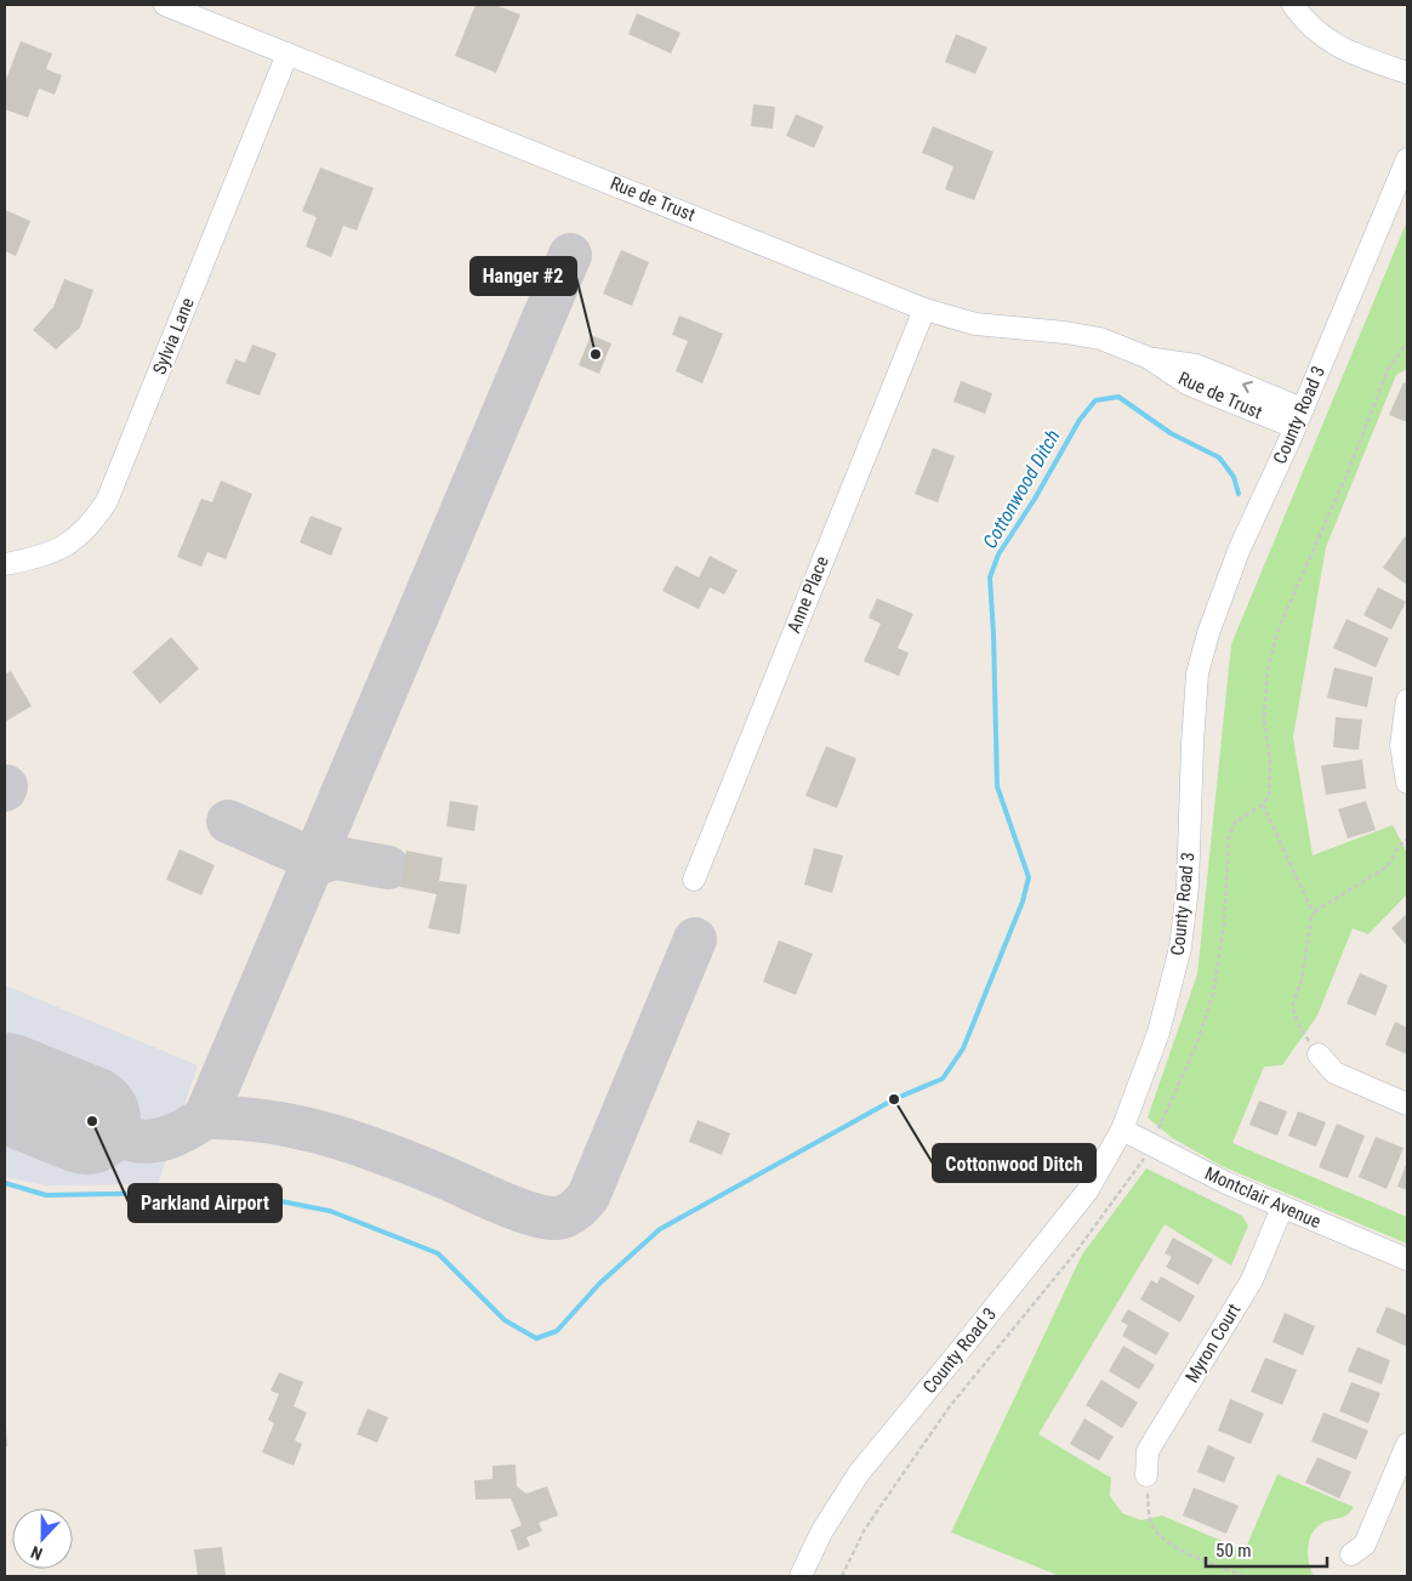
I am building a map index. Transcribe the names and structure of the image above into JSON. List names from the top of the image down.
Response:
{
  "streets": {
    "street": [
      "Rue de Trust",
      "Sylvia Lane",
      "County Road 3",
      "Anne Place",
      "Montclair Avenue",
      "Myron Court"
    ]
  },
  "crossings": [
    ["Rue de Trust", "Sylvia Lane"],
    ["Rue de Trust", "County Road 3"],
    ["Rue de Trust", "Anne Place"],
    ["County Road 3", "Montclair Avenue"],
    ["Montclair Avenue", "Myron Court"]
  ],
  "water": ["Cottonwood Ditch"],
  "places": ["Hanger #2", "Cottonwood Ditch", "Parkland Airport"],
  "scale_bar": "50 m",
  "north": "bottom"
}
